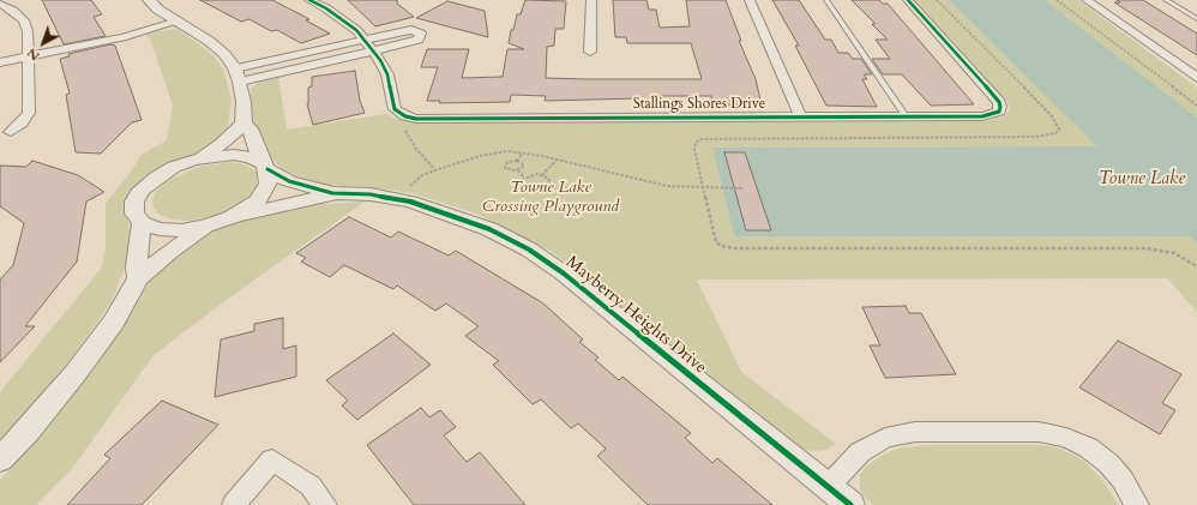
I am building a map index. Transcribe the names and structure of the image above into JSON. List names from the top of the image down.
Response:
{
  "streets": {
    "street": ["Stallings Shores Drive", "Mayberry Heights Drive"]
  },
  "water": ["Towne Lake"],
  "parks": ["Towne Lake Crossing Playground"],
  "north": "bottom left"
}
